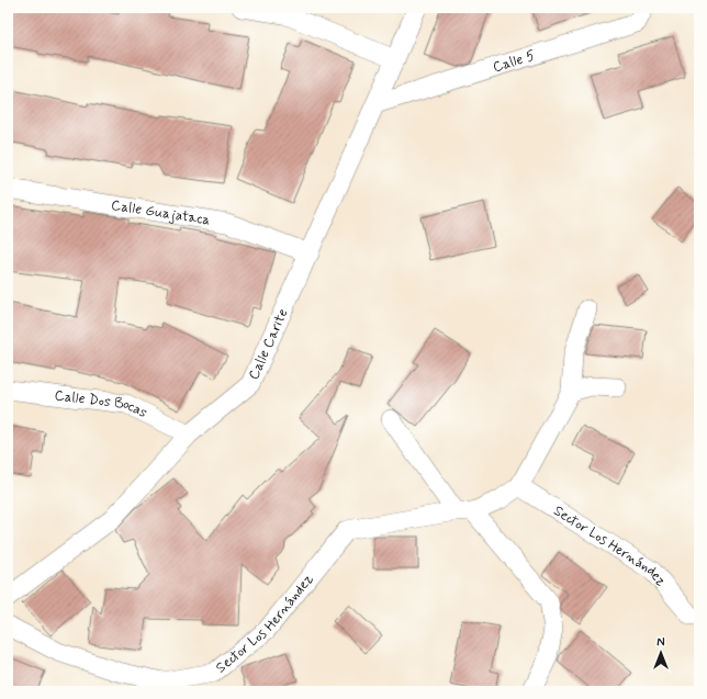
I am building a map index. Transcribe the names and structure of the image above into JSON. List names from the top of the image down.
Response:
{
  "streets": {
    "street": [
      "Calle 5",
      "Calle Guajataca",
      "Calle Carite",
      "Calle Dos Bocas",
      "Sector Los Hernández"
    ]
  },
  "crossings": [
    ["Calle 5", "Calle Carite"],
    ["Calle Guajataca", "Calle Carite"],
    ["Calle Carite", "Calle Dos Bocas"]
  ],
  "north": "top"
}
